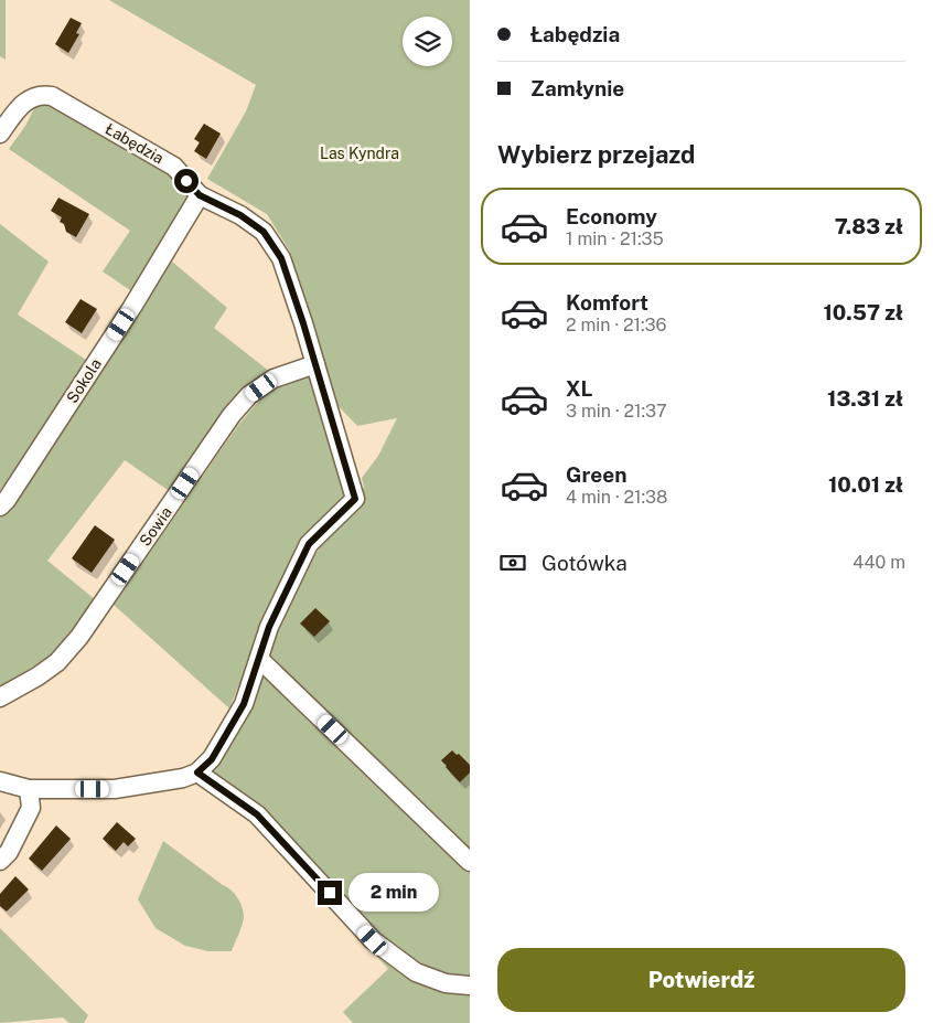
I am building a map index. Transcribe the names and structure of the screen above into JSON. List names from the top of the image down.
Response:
{
  "streets": {
    "street": ["Łabędzia", "Sokola", "Sowia"]
  },
  "crossings": [
    ["Łabędzia", "Sokola"],
    ["Łabędzia", "Sowia"]
  ],
  "parks": ["Las Kyndra"],
  "page": {
    "banner": ["Łabędzia", "Zamłynie"],
    "heading": "Wybierz przejazd",
    "list": [
      {
        "name": "Economy",
        "note": "1 min · 21:35",
        "value": "7.83 zł"
      },
      {
        "name": "Komfort",
        "note": "2 min · 21:36",
        "value": "10.57 zł"
      },
      {
        "name": "XL",
        "note": "3 min · 21:37",
        "value": "13.31 zł"
      },
      {
        "name": "Green",
        "note": "4 min · 21:38",
        "value": "10.01 zł"
      }
    ],
    "pay": ["Gotówka", "440 m"],
    "bubble": "2 min",
    "buttons": "Potwierdź"
  }
}
